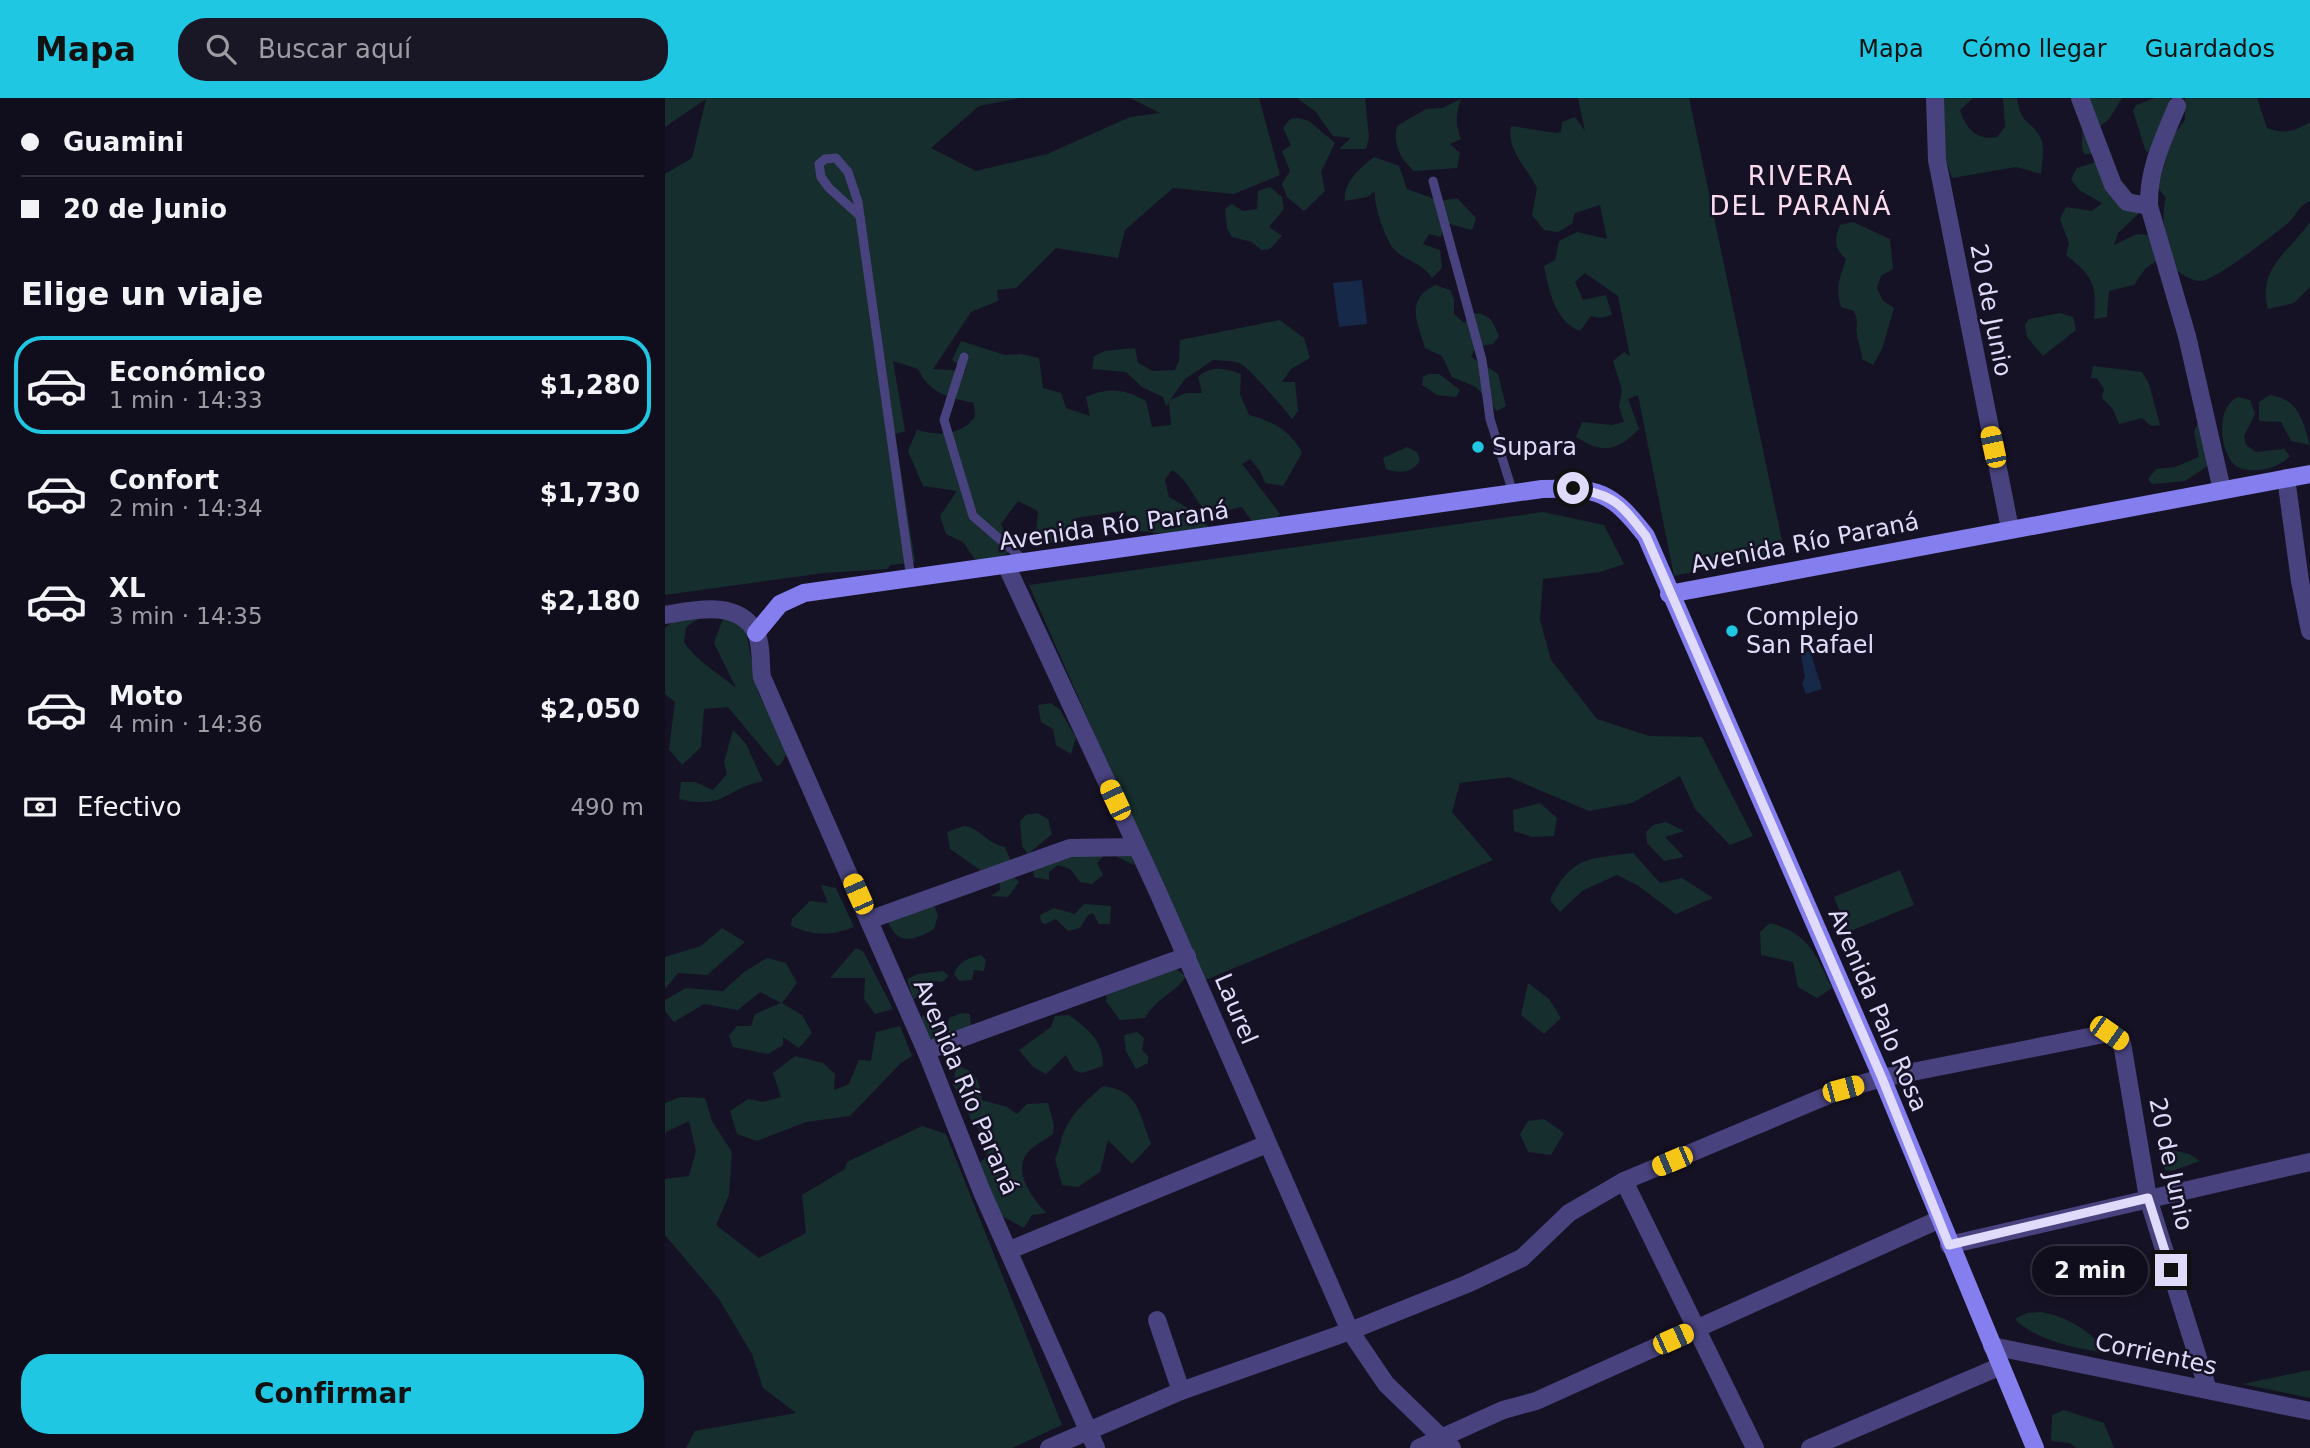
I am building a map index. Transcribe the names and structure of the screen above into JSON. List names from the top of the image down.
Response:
{
  "streets": {
    "main road": ["Avenida Río Paraná", "Avenida Palo Rosa"],
    "street": ["20 de Junio", "Laurel", "Corrientes"]
  },
  "crossings": [
    ["20 de Junio", "Avenida Río Paraná"],
    ["20 de Junio", "Avenida Palo Rosa"],
    ["20 de Junio", "Corrientes"],
    ["Avenida Río Paraná", "Laurel"],
    ["Avenida Río Paraná", "Avenida Palo Rosa"],
    ["Avenida Palo Rosa", "Corrientes"]
  ],
  "districts": ["RIVERA DEL PARANÁ"],
  "places": ["Supara", "Complejo San Rafael"],
  "page": {
    "header": "Mapa",
    "search": "Buscar aquí",
    "nav": ["Mapa", "Cómo llegar", "Guardados"],
    "banner": ["Guamini", "20 de Junio"],
    "heading": "Elige un viaje",
    "list": [
      {
        "name": "Económico",
        "note": "1 min · 14:33",
        "value": "$1,280"
      },
      {
        "name": "Confort",
        "note": "2 min · 14:34",
        "value": "$1,730"
      },
      {
        "name": "XL",
        "note": "3 min · 14:35",
        "value": "$2,180"
      },
      {
        "name": "Moto",
        "note": "4 min · 14:36",
        "value": "$2,050"
      }
    ],
    "pay": ["Efectivo", "490 m"],
    "bubble": "2 min",
    "buttons": "Confirmar"
  }
}
